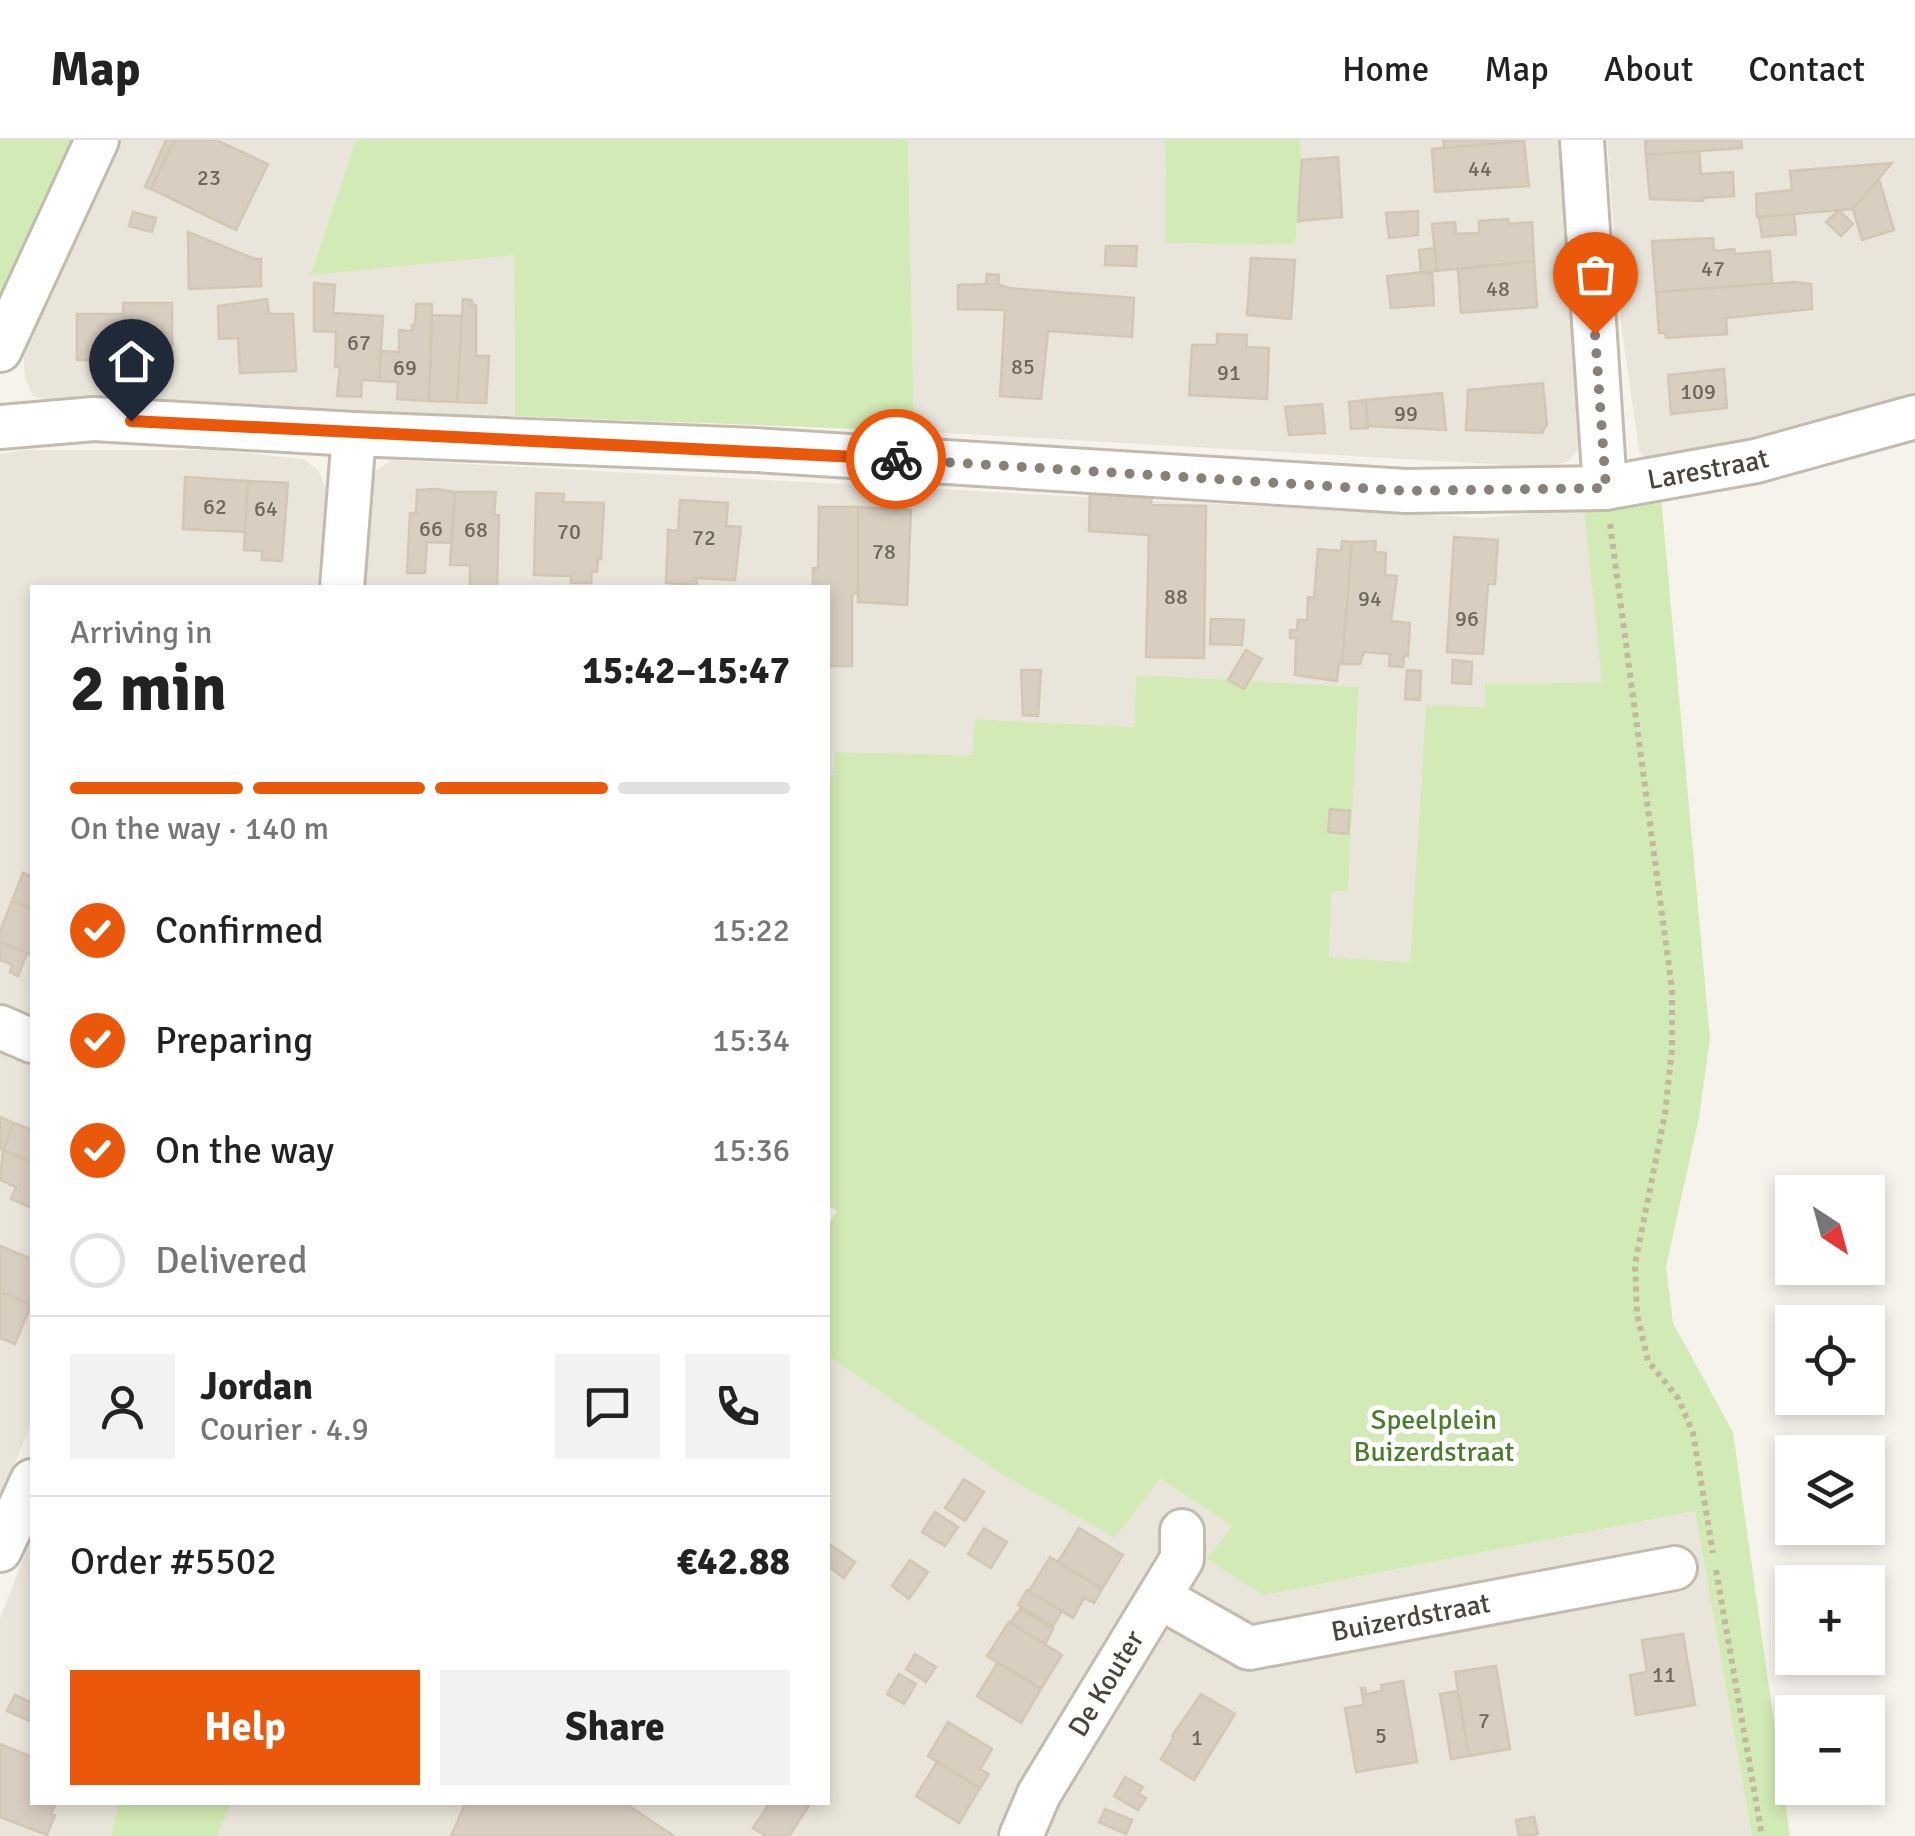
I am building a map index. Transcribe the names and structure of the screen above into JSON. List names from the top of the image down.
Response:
{
  "streets": {
    "street": ["Larestraat", "Buizerdstraat", "De Kouter"]
  },
  "crossings": [
    ["Buizerdstraat", "De Kouter"]
  ],
  "parks": ["Speelplein Buizerdstraat"],
  "house_numbers": [
    "44",
    "23",
    "47",
    "48",
    "67",
    "85",
    "69",
    "91",
    "109",
    "99",
    "62",
    "64",
    "66",
    "68",
    "70",
    "72",
    "78",
    "88",
    "94",
    "96",
    "11",
    "7",
    "5",
    "1"
  ],
  "north": "bottom right",
  "page": {
    "header": "Map",
    "nav": [
      "Home",
      "Map",
      "About",
      "Contact"
    ],
    "heading": ["2 min", "Arriving in", "15:42–15:47"],
    "panel": [
      "Jordan",
      "Courier · 4.9",
      "Order #5502",
      "€42.88"
    ],
    "bar": "On the way · 140 m",
    "list": [
      ["Confirmed", "15:22"],
      ["Preparing", "15:34"],
      ["On the way", "15:36"],
      "Delivered"
    ],
    "map_buttons": ["+", "−"],
    "buttons": ["Help", "Share"]
  }
}
